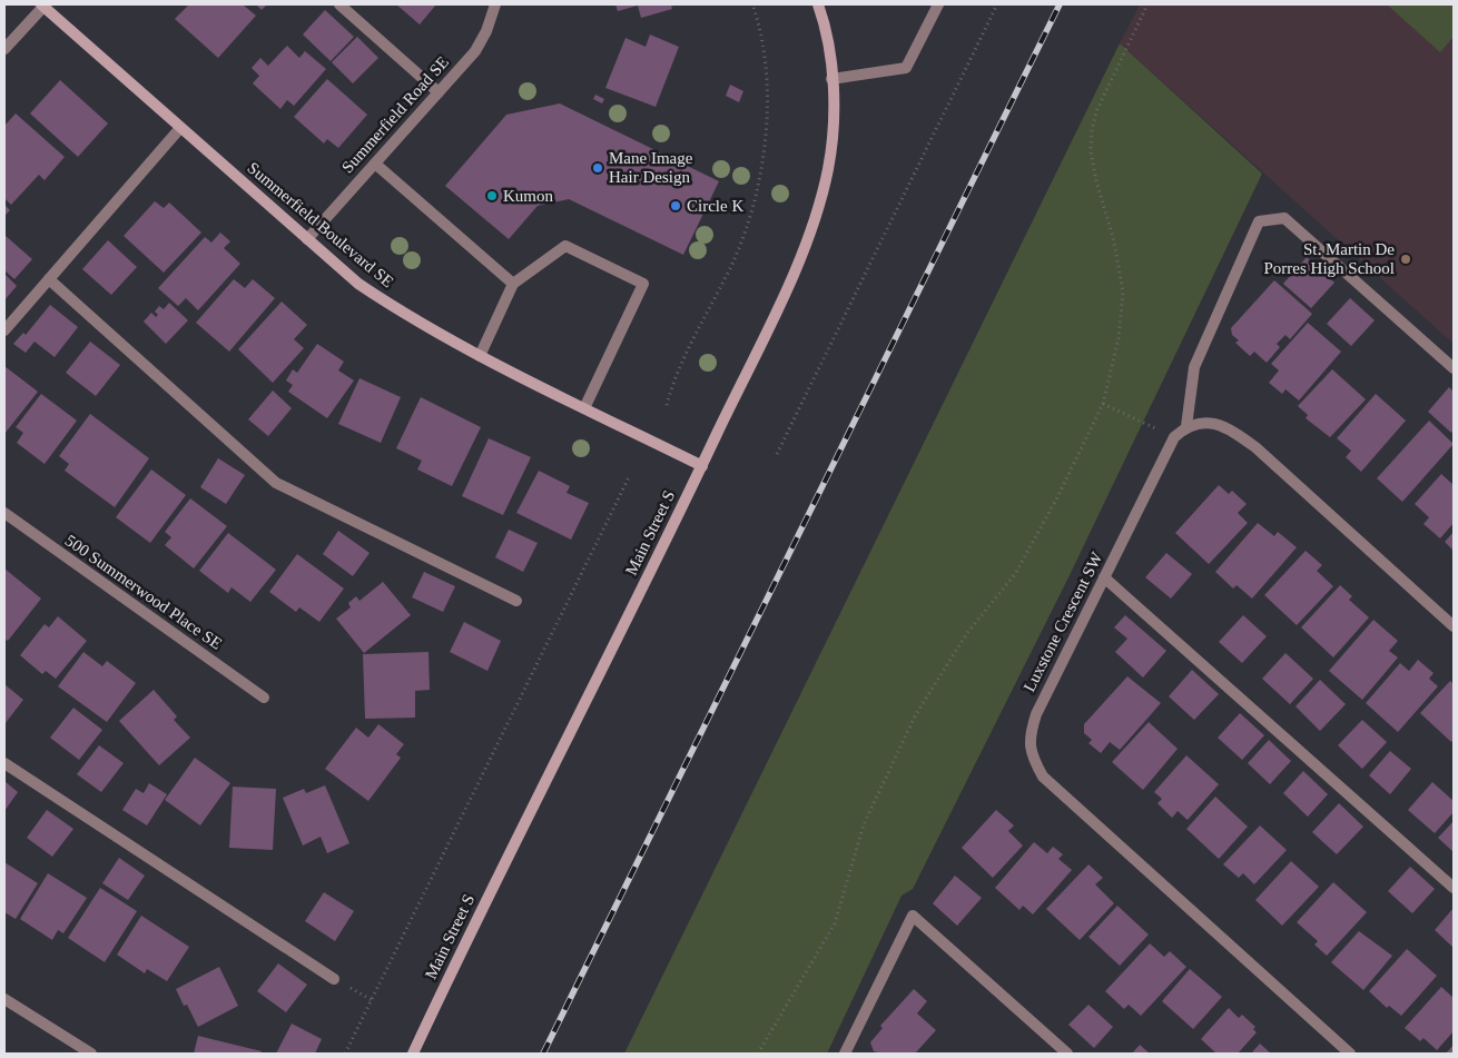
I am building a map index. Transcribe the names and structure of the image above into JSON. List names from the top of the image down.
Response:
{
  "streets": {
    "main road": ["Summerfield Boulevard SE", "Main Street S"],
    "street": ["Summerfield Road SE", "500 Summerwood Place SE", "Luxstone Crescent SW"]
  },
  "crossings": [
    ["Summerfield Road SE", "Summerfield Boulevard SE"],
    ["Summerfield Boulevard SE", "Main Street S"]
  ],
  "places": [
    "Mane Image Hair Design",
    "Kumon",
    "Circle K",
    "St. Martin De Porres High School"
  ]
}
